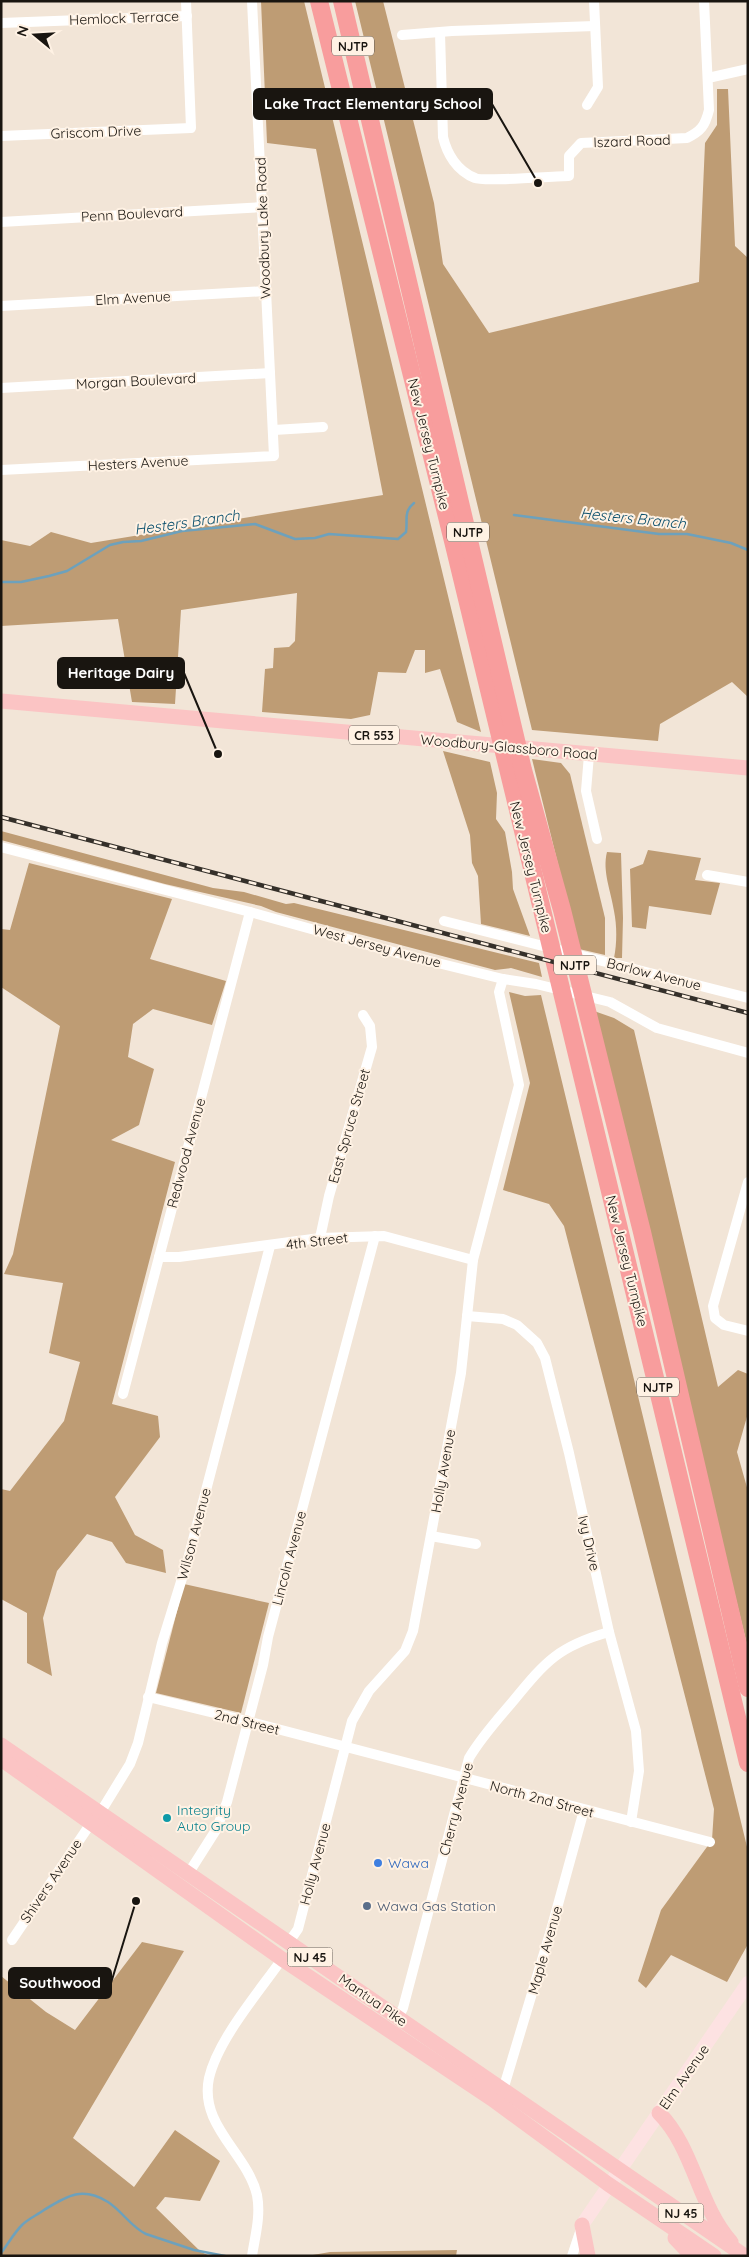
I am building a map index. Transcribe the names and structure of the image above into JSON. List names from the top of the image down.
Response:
{
  "streets": {
    "highway": ["NJTP", "New Jersey Turnpike"],
    "main road": [
      "Elm Avenue",
      "CR 553",
      "Woodbury-Glassboro Road",
      "NJ 45",
      "Mantua Pike"
    ],
    "street": [
      "Hemlock Terrace",
      "Griscom Drive",
      "Iszard Road",
      "Penn Boulevard",
      "Woodbury Lake Road",
      "Morgan Boulevard",
      "Hesters Avenue",
      "West Jersey Avenue",
      "Barlow Avenue",
      "East Spruce Street",
      "Redwood Avenue",
      "4th Street",
      "Holly Avenue",
      "Wilson Avenue",
      "Ivy Drive",
      "Lincoln Avenue",
      "2nd Street",
      "North 2nd Street",
      "Cherry Avenue",
      "Shivers Avenue",
      "Maple Avenue"
    ]
  },
  "crossings": [
    ["Hemlock Terrace", "Griscom Drive"],
    ["Penn Boulevard", "Woodbury Lake Road"],
    ["Woodbury Lake Road", "Elm Avenue"],
    ["Woodbury Lake Road", "Morgan Boulevard"],
    ["Woodbury Lake Road", "Hesters Avenue"],
    ["Elm Avenue", "Mantua Pike"],
    ["West Jersey Avenue", "Redwood Avenue"],
    ["West Jersey Avenue", "Holly Avenue"],
    ["East Spruce Street", "4th Street"],
    ["Redwood Avenue", "4th Street"],
    ["4th Street", "Holly Avenue"],
    ["4th Street", "Wilson Avenue"],
    ["4th Street", "Lincoln Avenue"],
    ["Holly Avenue", "Ivy Drive"],
    ["Holly Avenue", "2nd Street"],
    ["Holly Avenue", "North 2nd Street"],
    ["Holly Avenue", "Mantua Pike"],
    ["Wilson Avenue", "2nd Street"],
    ["Wilson Avenue", "Shivers Avenue"],
    ["Wilson Avenue", "Mantua Pike"],
    ["Ivy Drive", "North 2nd Street"],
    ["Ivy Drive", "Cherry Avenue"],
    ["Lincoln Avenue", "2nd Street"],
    ["Lincoln Avenue", "Mantua Pike"],
    ["2nd Street", "North 2nd Street"],
    ["North 2nd Street", "Cherry Avenue"],
    ["North 2nd Street", "Maple Avenue"],
    ["Cherry Avenue", "Mantua Pike"],
    ["Shivers Avenue", "Mantua Pike"],
    ["Maple Avenue", "Mantua Pike"]
  ],
  "water": ["Hesters Branch"],
  "places": [
    "Lake Tract Elementary School",
    "Heritage Dairy",
    "Integrity Auto Group",
    "Wawa",
    "Southwood",
    "Wawa Gas Station"
  ],
  "north": "left"
}
